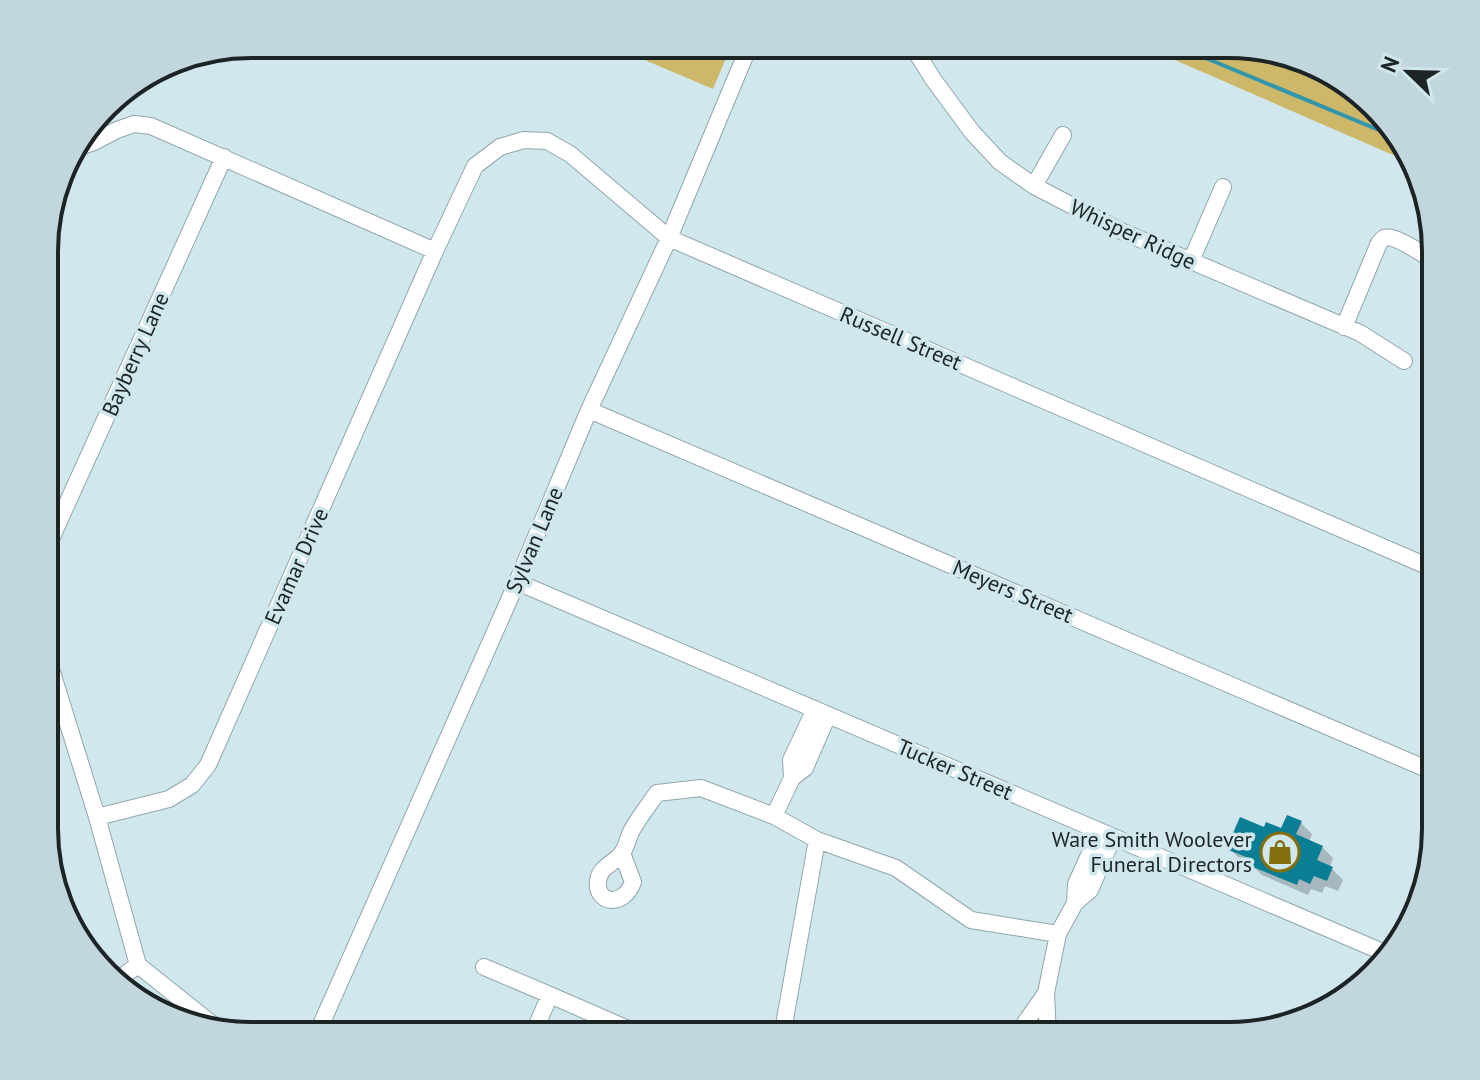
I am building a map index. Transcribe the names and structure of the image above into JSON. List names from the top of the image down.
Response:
{
  "streets": {
    "street": [
      "Whisper Ridge",
      "Russell Street",
      "Bayberry Lane",
      "Sylvan Lane",
      "Evamar Drive",
      "Meyers Street",
      "Tucker Street"
    ]
  },
  "crossings": [
    ["Russell Street", "Sylvan Lane"],
    ["Russell Street", "Evamar Drive"],
    ["Sylvan Lane", "Meyers Street"],
    ["Sylvan Lane", "Tucker Street"]
  ],
  "places": {
    "shop": ["Ware Smith Woolever Funeral Directors"]
  },
  "north": "top left"
}
